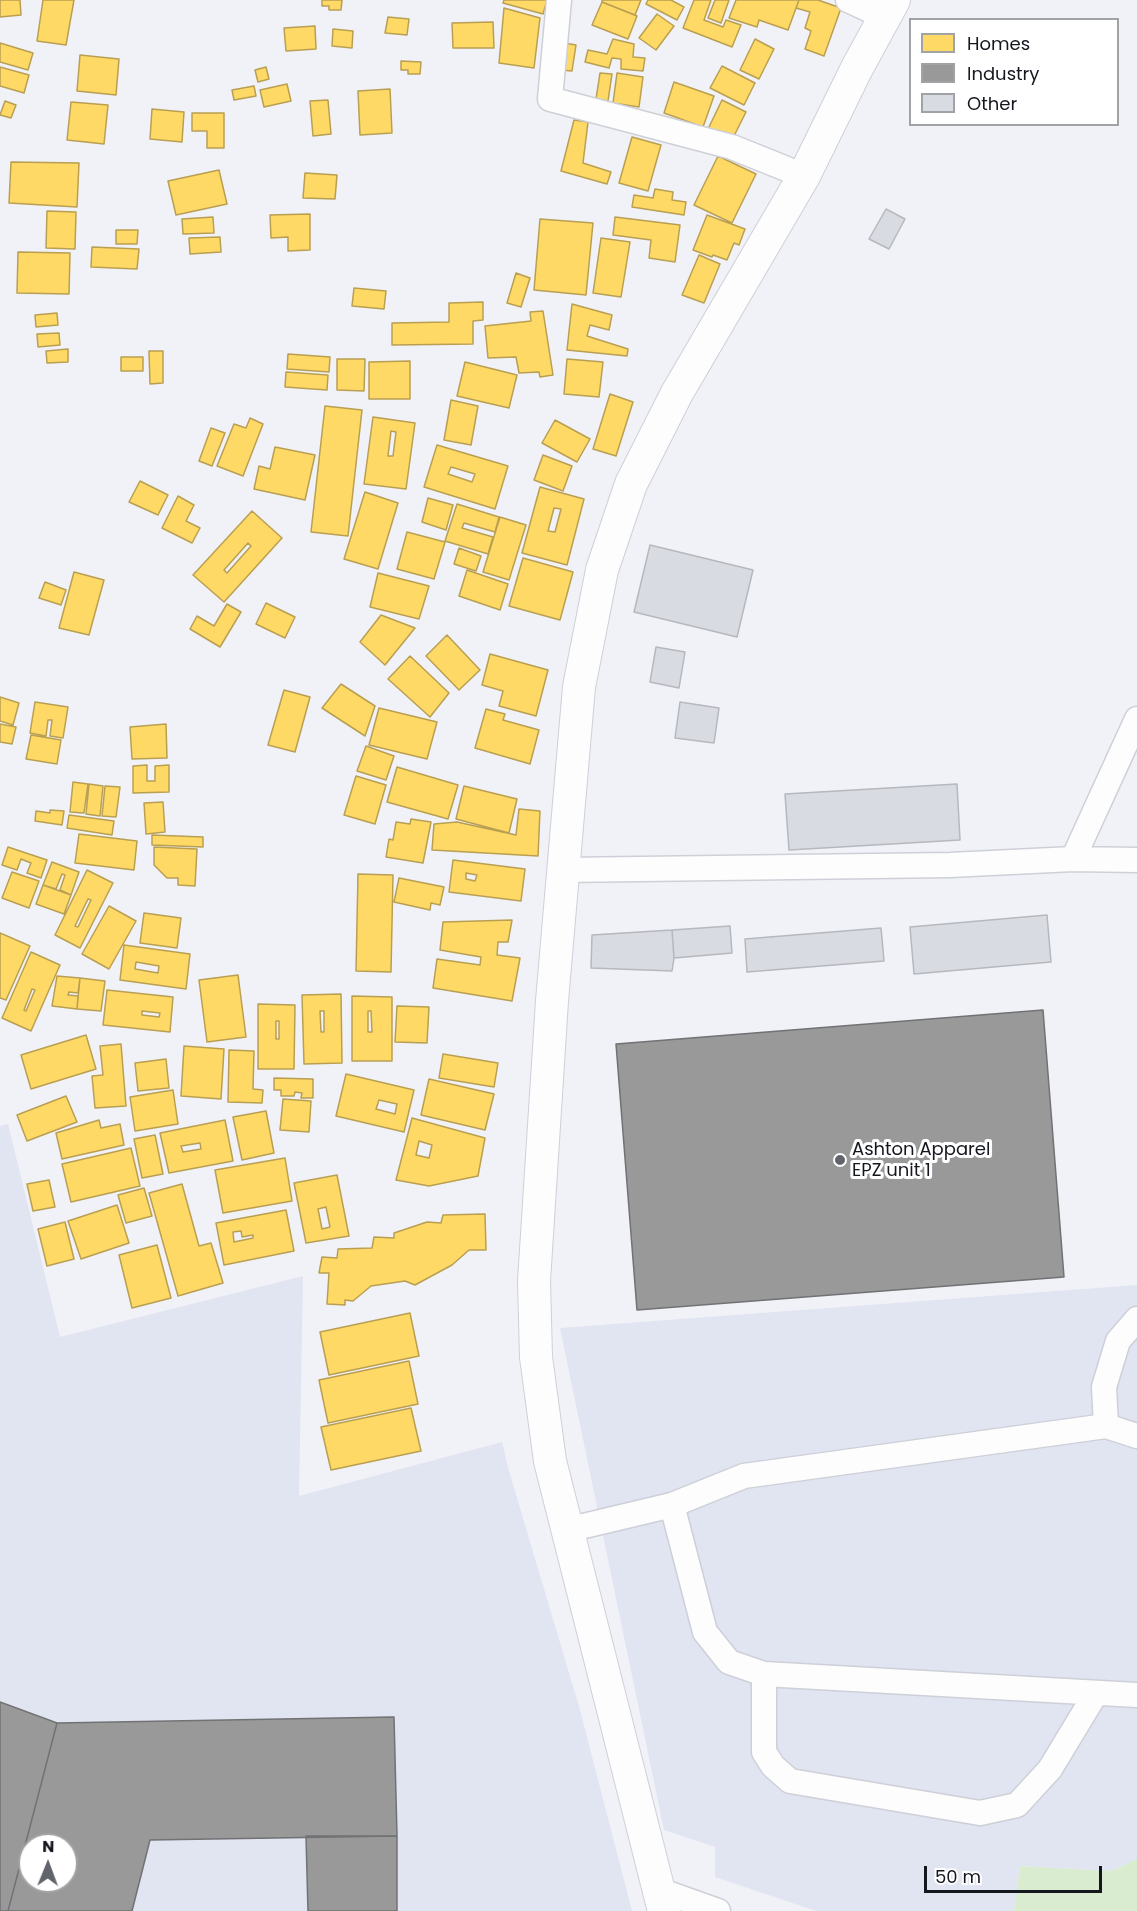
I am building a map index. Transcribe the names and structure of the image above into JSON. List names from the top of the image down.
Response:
{
  "places": ["Ashton Apparel EPZ unit 1"],
  "legend": ["Homes", "Industry", "Other"],
  "scale_bar": "50 m",
  "north": "top"
}
